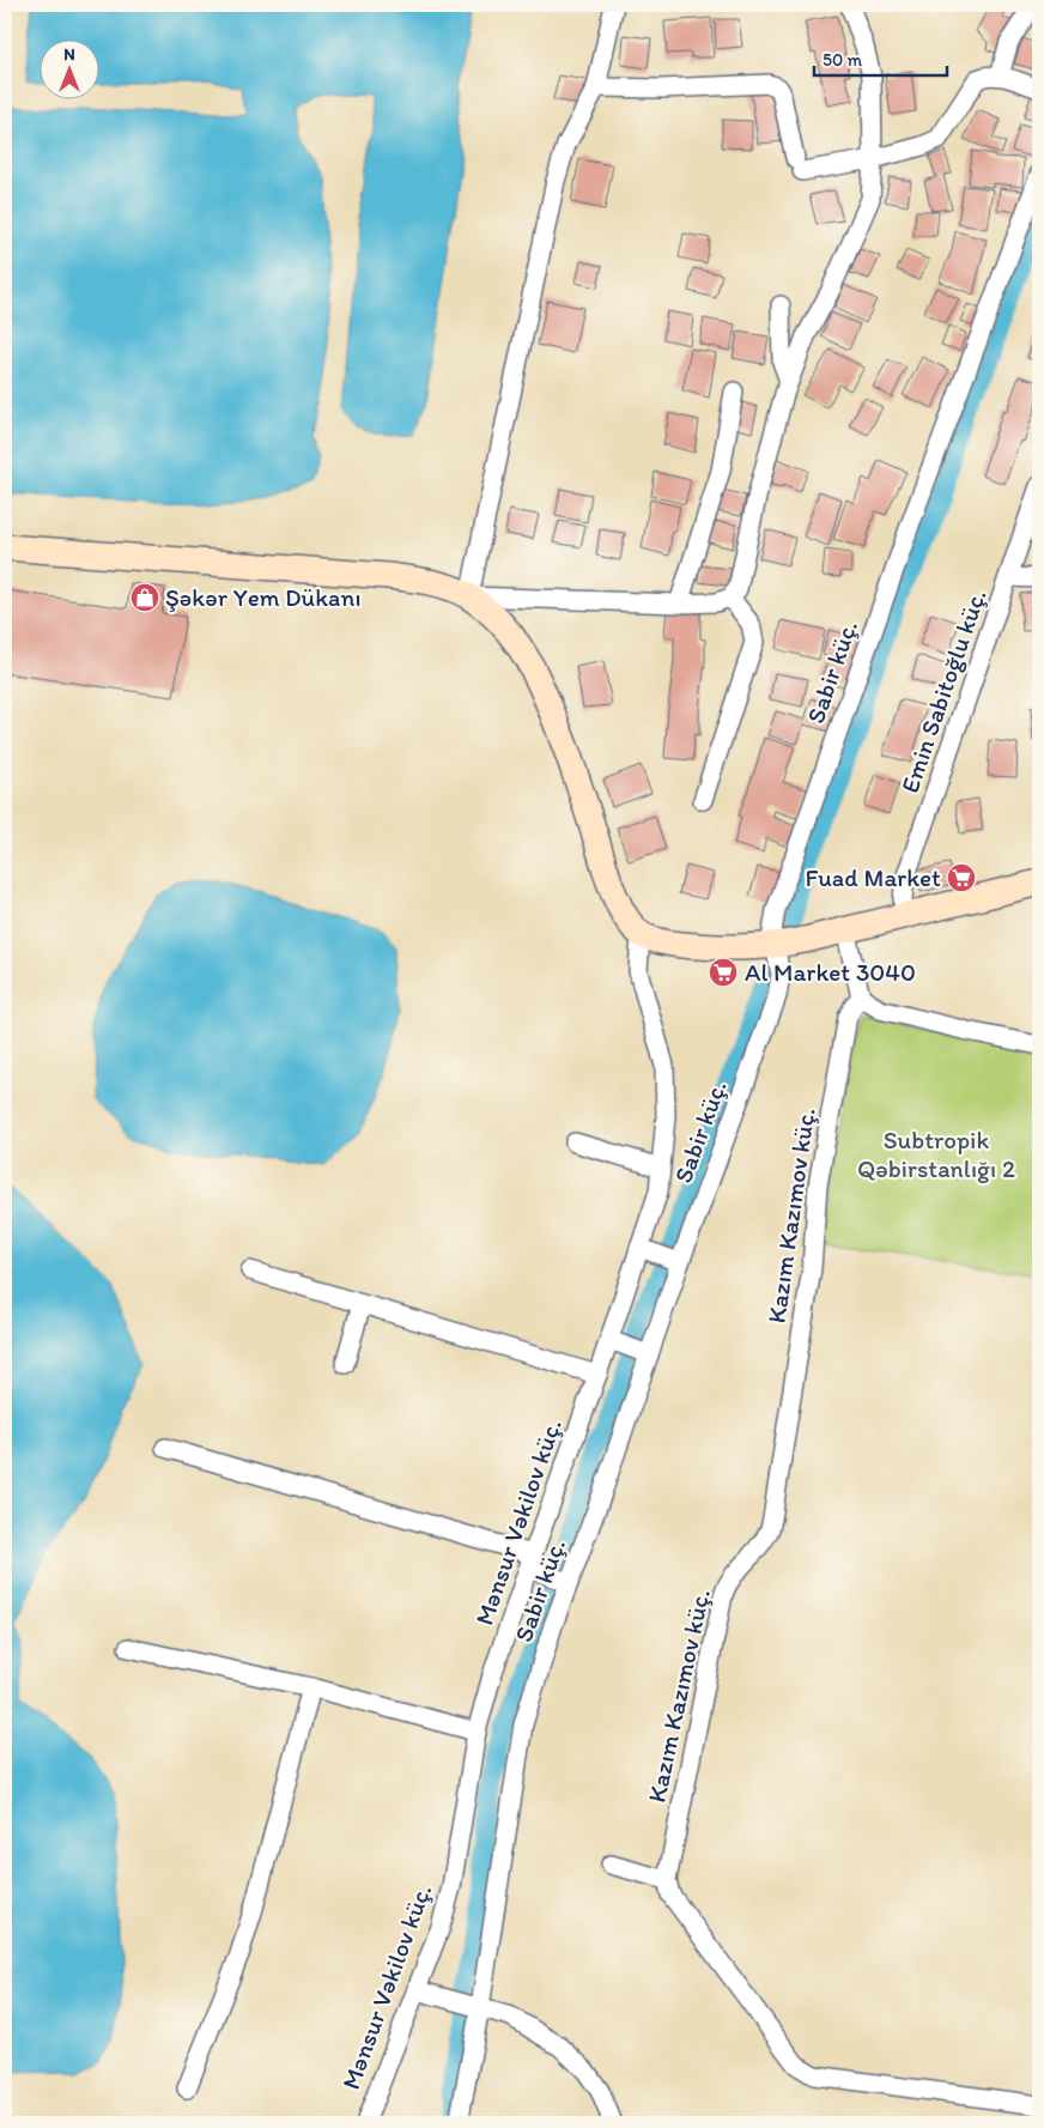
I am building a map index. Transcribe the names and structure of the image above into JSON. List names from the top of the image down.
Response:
{
  "streets": {
    "street": [
      "Sabir küç.",
      "Emin Sabitoğlu küç.",
      "Kazım Kazımov küç.",
      "Mənsur Vəkilov küç."
    ]
  },
  "parks": ["Subtropik Qəbirstanlığı 2"],
  "places": {
    "shop": ["Şəkər Yem Dükanı"],
    "supermarket": ["Fuad Market", "Al Market 3040"]
  },
  "scale_bar": "50 m",
  "north": "top"
}
